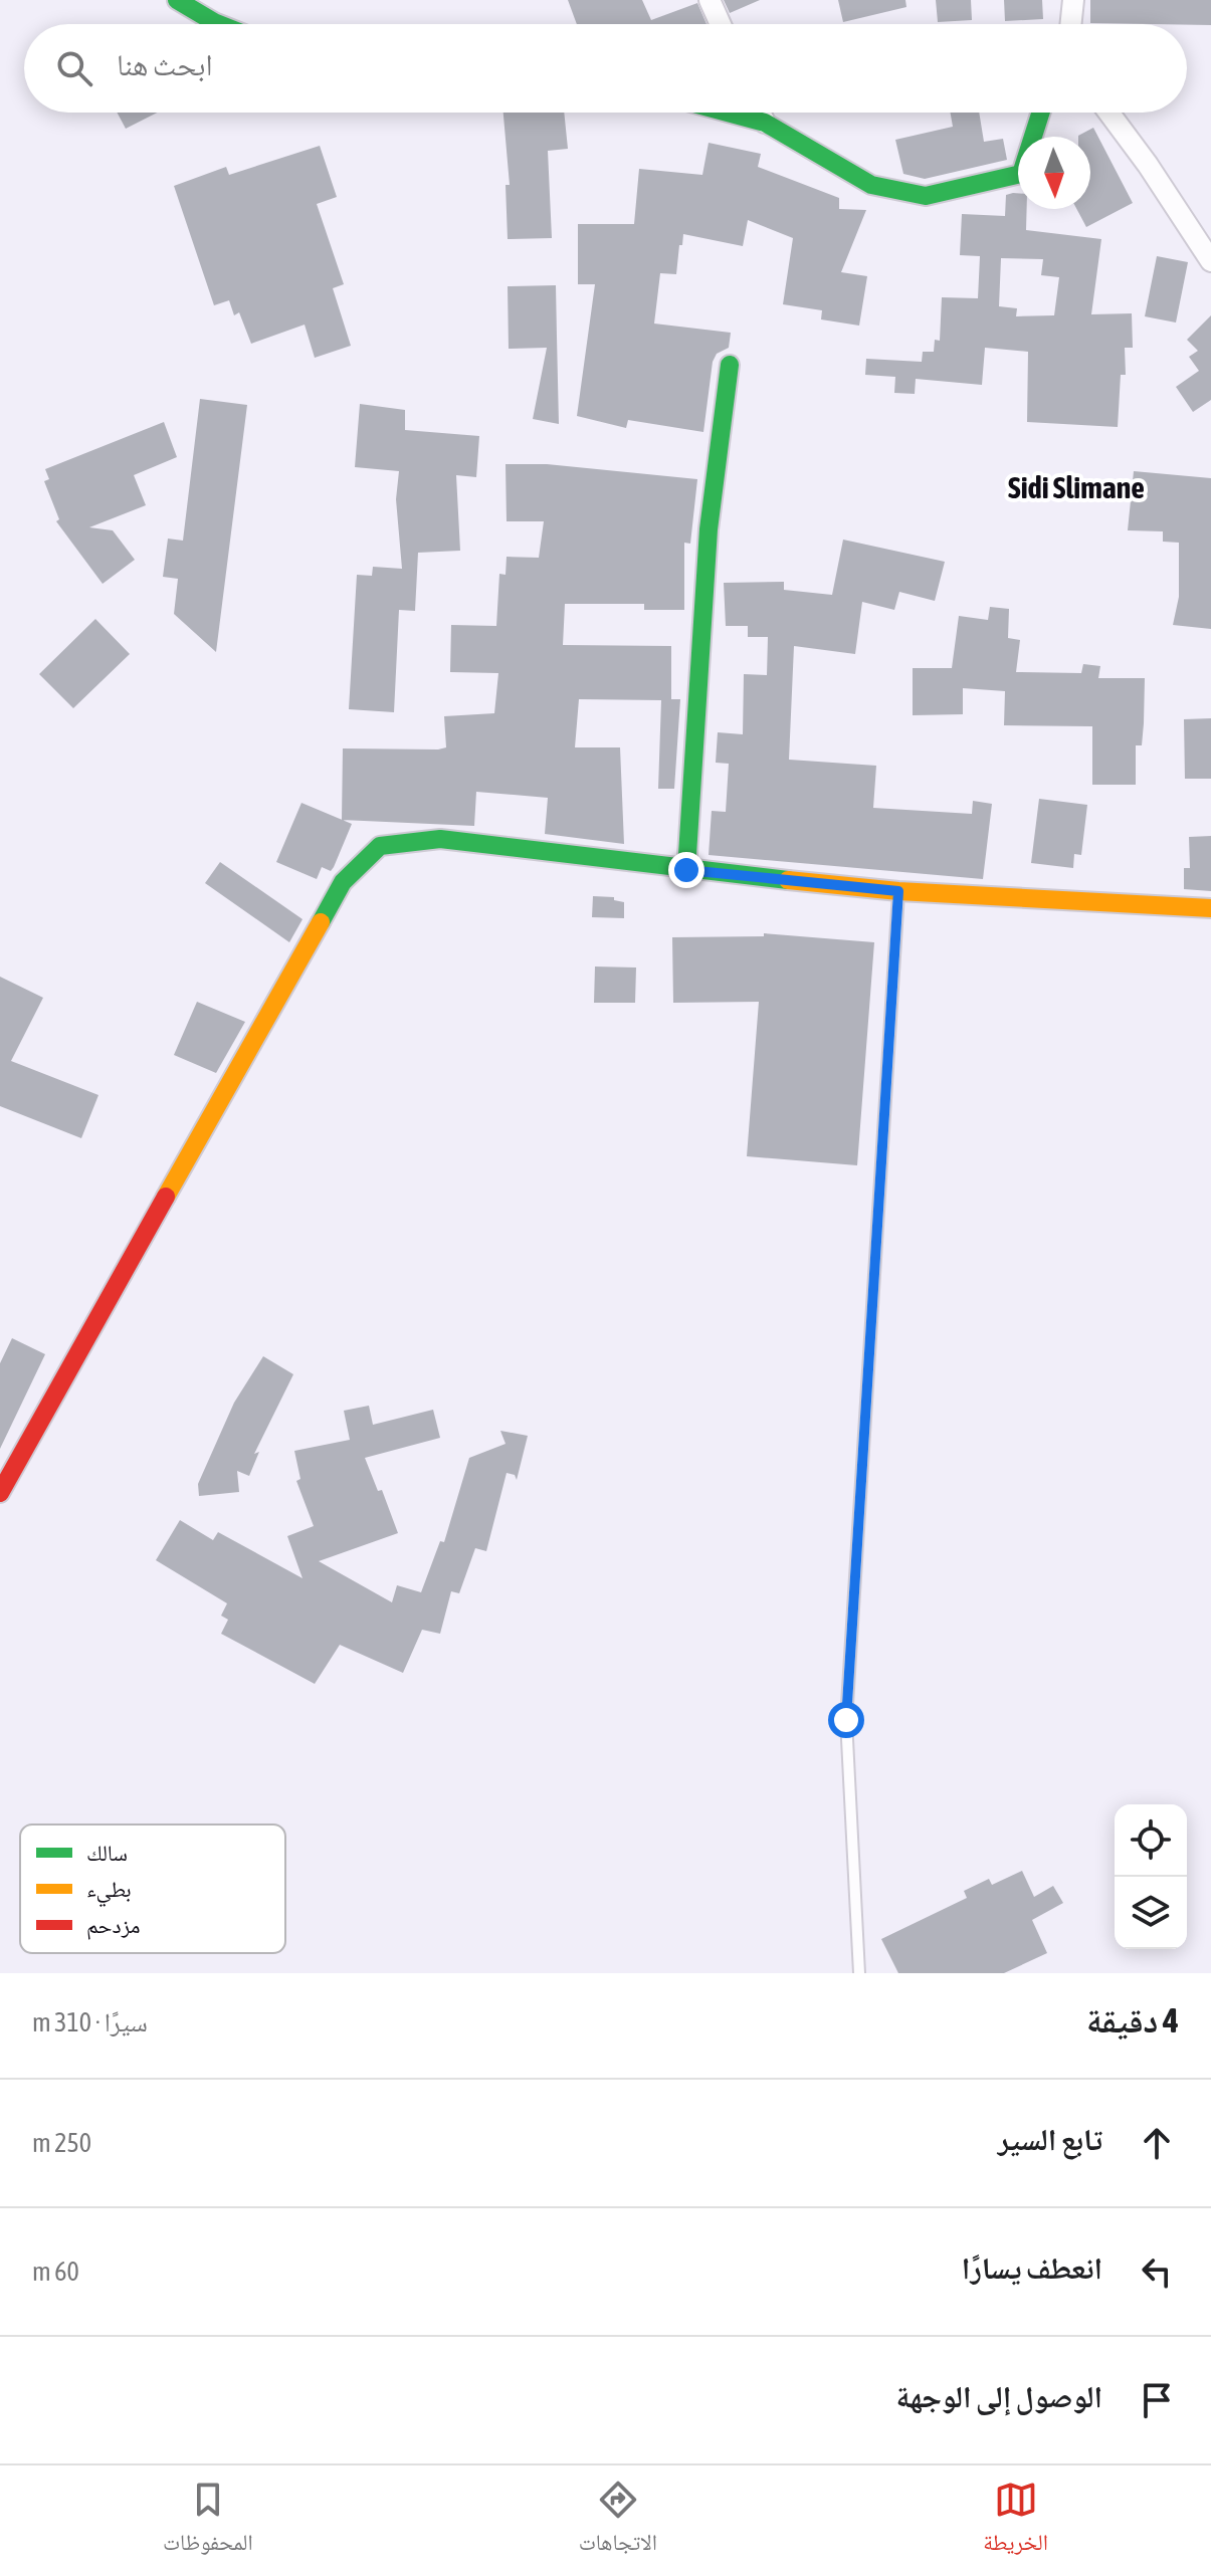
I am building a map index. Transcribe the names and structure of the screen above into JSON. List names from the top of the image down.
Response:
{
  "districts": ["Sidi Slimane"],
  "legend": ["سالك", "بطيء", "مزدحم"],
  "north": "bottom",
  "page": {
    "search": "ابحث هنا",
    "heading": ["4 دقيقة", "سيرًا · 310 m"],
    "list": [
      ["تابع السير", "250 m"],
      ["انعطف يسارًا", "60 m"],
      "الوصول إلى الوجهة"
    ],
    "nav": ["الخريطة", "الاتجاهات", "المحفوظات"]
  }
}
